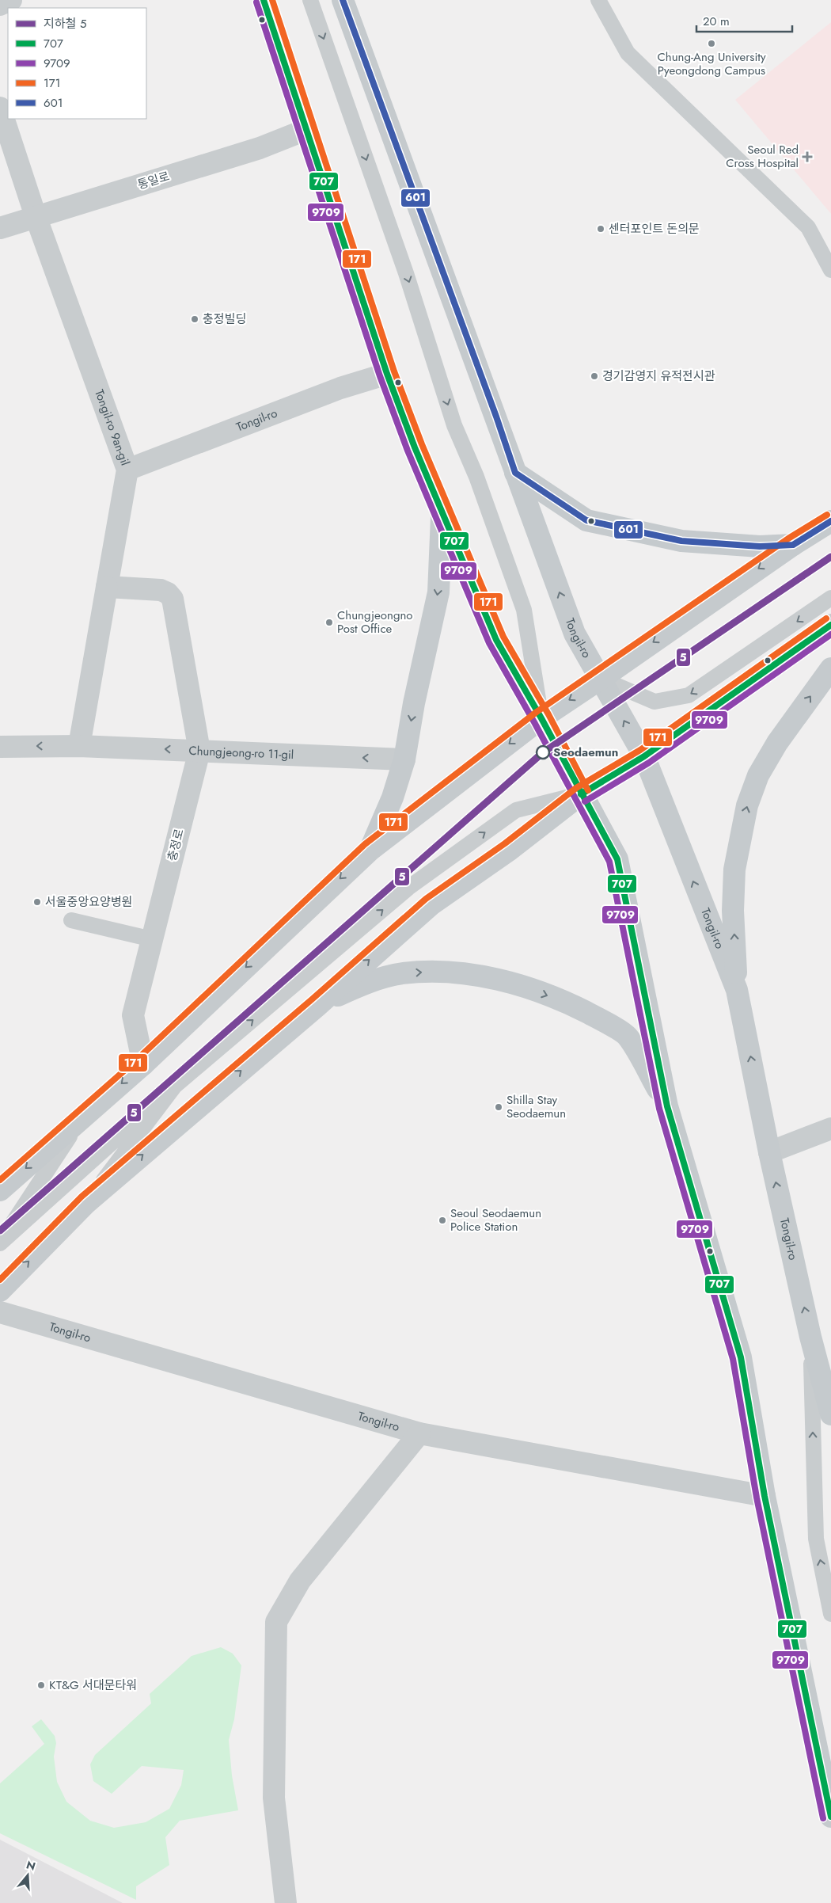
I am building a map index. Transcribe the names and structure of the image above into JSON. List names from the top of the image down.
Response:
{
  "streets": {
    "main road": ["Tongil-ro"],
    "street": [
      "통일로",
      "Tongil-ro 9an-gil",
      "Chungjeong-ro 11-gil",
      "충정로"
    ]
  },
  "crossings": [
    ["통일로", "Tongil-ro 9an-gil"],
    ["Tongil-ro", "Tongil-ro 9an-gil"],
    ["Chungjeong-ro 11-gil", "충정로"]
  ],
  "one_way": ["Chungjeong-ro 11-gil"],
  "places": {
    "other": [
      "Chung-Ang University Pyeongdong Campus",
      "센터포인트 돈의문",
      "충정빌딩",
      "경기감영지 유적전시관",
      "Chungjeongno Post Office",
      "Seodaemun",
      "서울중앙요양병원",
      "Shilla Stay Seodaemun",
      "Seoul Seodaemun Police Station",
      "KT&G 서대문타워"
    ],
    "health": ["Seoul Red Cross Hospital"]
  },
  "lines": [
    "transit line 707",
    "transit line 171",
    "transit line 601",
    "transit line 9709",
    "metro line 5"
  ],
  "legend": [
    "지하철 5",
    "707",
    "9709",
    "171",
    "601"
  ],
  "scale_bar": "20 m",
  "north": "top"
}
